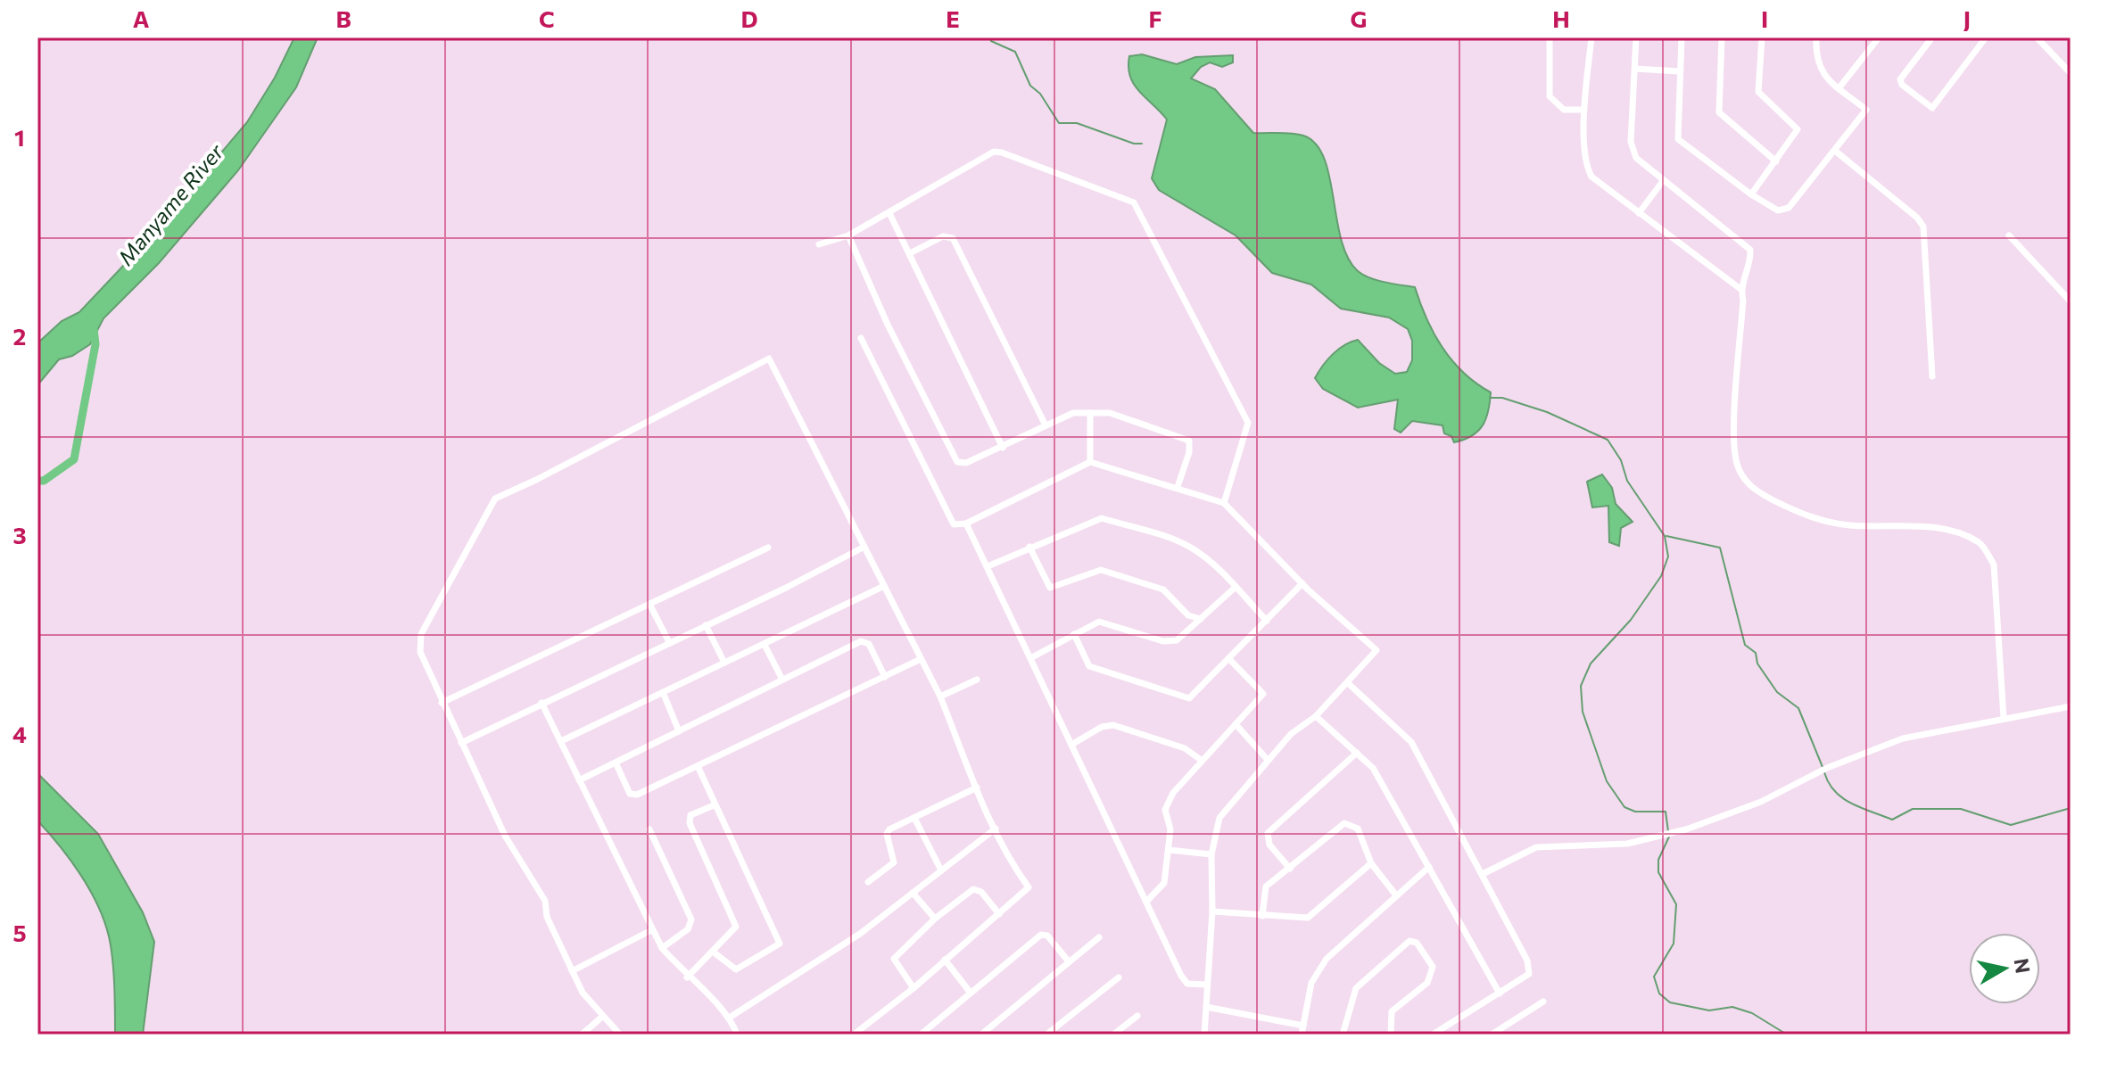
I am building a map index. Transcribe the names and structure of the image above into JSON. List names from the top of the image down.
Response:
{
  "water": ["Manyame River"],
  "north": "right",
  "grid": {
    "columns": [
      "A",
      "B",
      "C",
      "D",
      "E",
      "F",
      "G",
      "H",
      "I",
      "J"
    ],
    "rows": [
      "1",
      "2",
      "3",
      "4",
      "5"
    ]
  }
}
